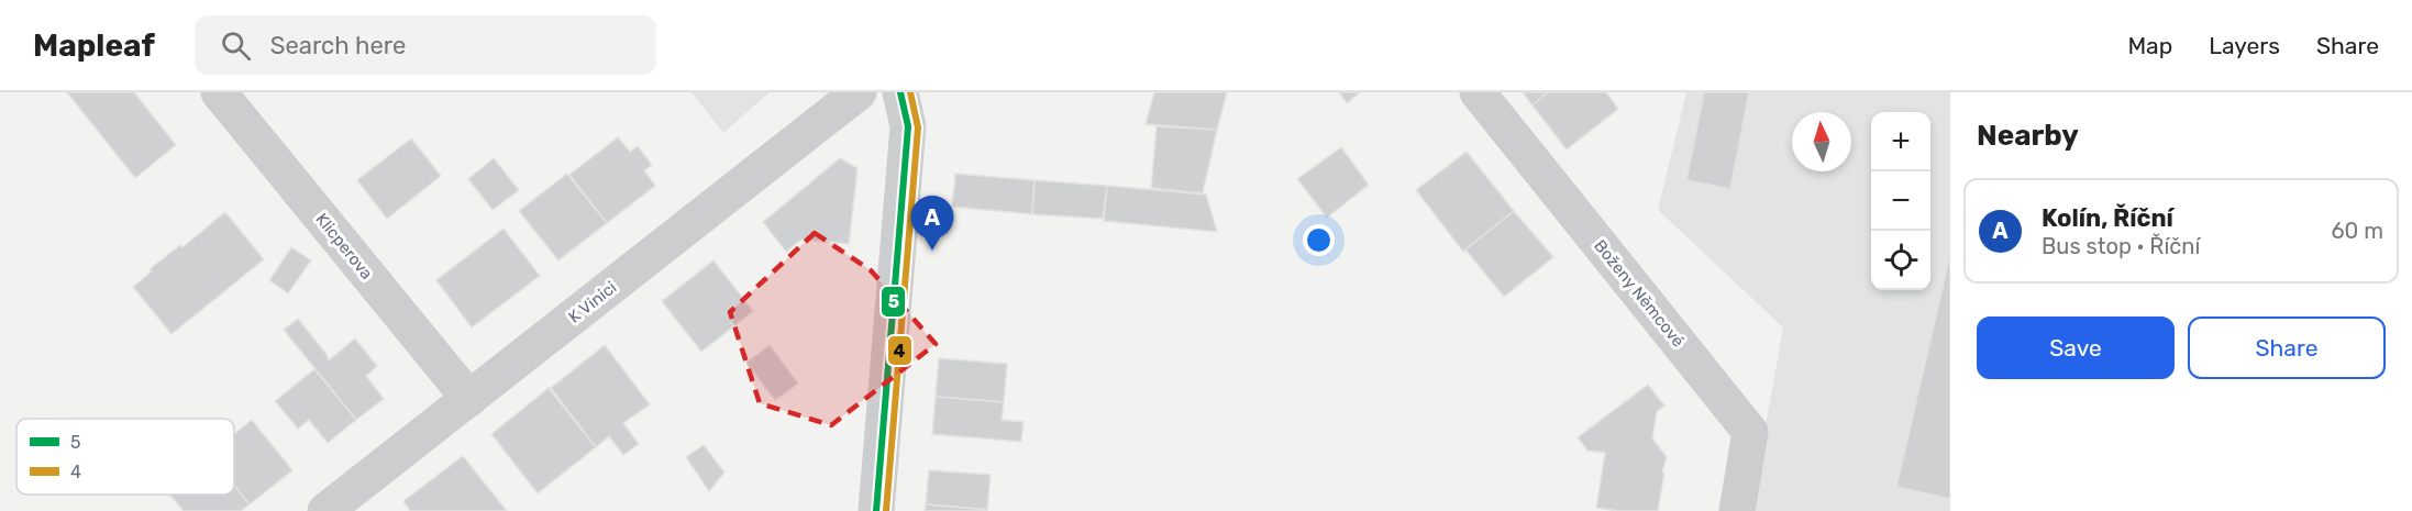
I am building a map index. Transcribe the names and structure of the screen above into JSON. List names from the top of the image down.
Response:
{
  "streets": {
    "street": ["Klicperova", "Boženy Němcové", "K Vinici"]
  },
  "crossings": [
    ["Klicperova", "K Vinici"]
  ],
  "lines": ["transit line 5", "transit line 4"],
  "legend": ["5", "4"],
  "north": "top",
  "page": {
    "header": "Mapleaf",
    "search": "Search here",
    "nav": ["Map", "Layers", "Share"],
    "heading": "Nearby",
    "map_buttons": ["+", "−"],
    "list": [
      {
        "mark": "A",
        "name": "Kolín, Říční",
        "note": "Bus stop · Říční",
        "value": "60 m"
      }
    ],
    "pins": "A",
    "buttons": ["Save", "Share"]
  }
}
